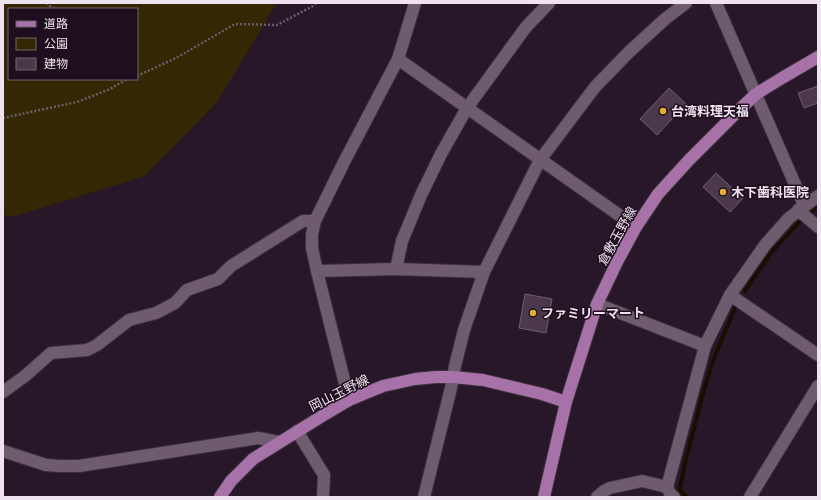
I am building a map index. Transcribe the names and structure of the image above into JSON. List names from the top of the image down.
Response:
{
  "streets": {
    "main road": ["倉敷玉野線", "岡山玉野線"]
  },
  "crossings": [
    ["倉敷玉野線", "岡山玉野線"]
  ],
  "places": ["台湾料理天福", "木下歯科医院", "ファミリーマート"],
  "legend": ["道路", "公園", "建物"]
}
